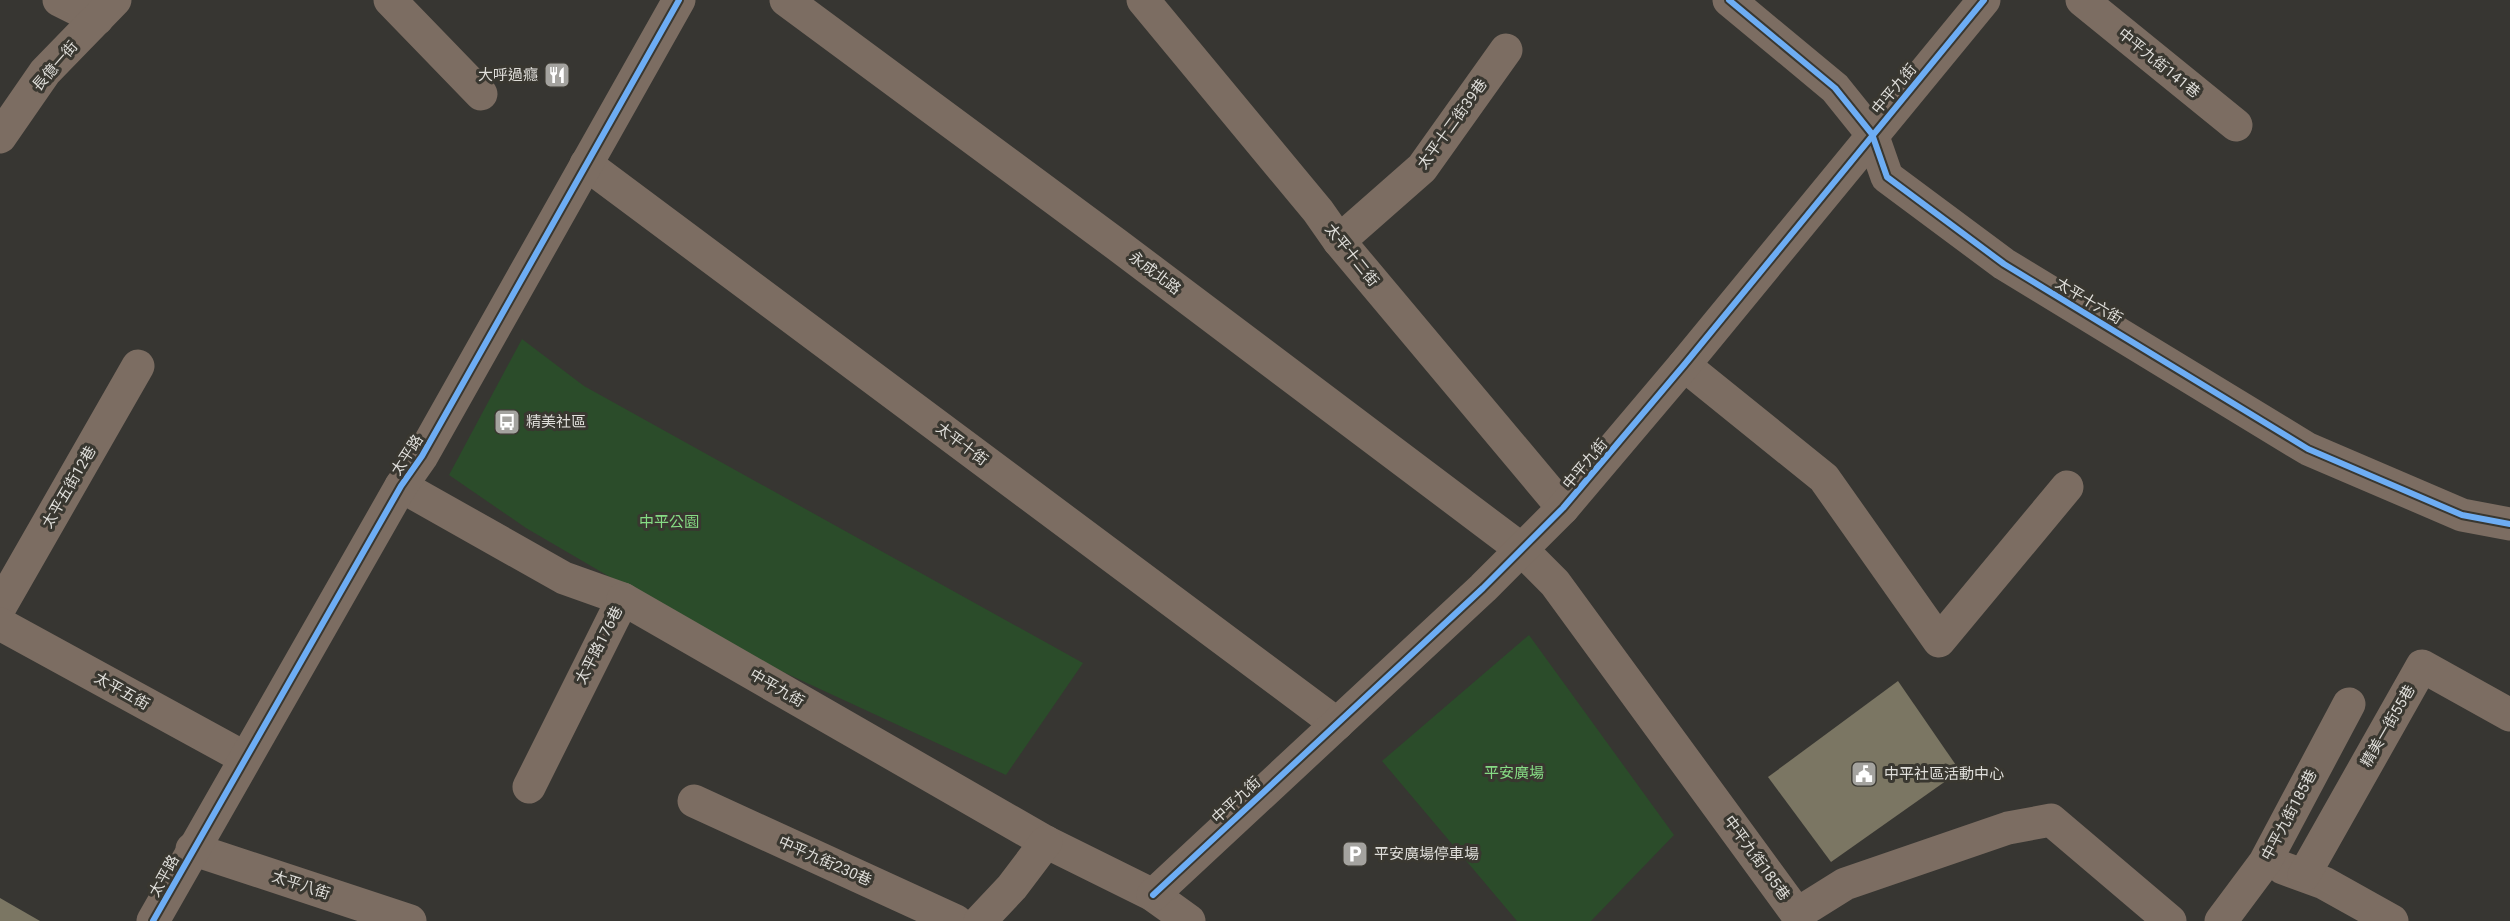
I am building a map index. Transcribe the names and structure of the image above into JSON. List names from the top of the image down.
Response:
{
  "streets": {
    "street": [
      "中平九街141巷",
      "長億一街",
      "中平九街",
      "太平十二街39巷",
      "太平十二街",
      "永成北路",
      "太平十六街",
      "太平十街",
      "太平路",
      "太平五街12巷",
      "太平路176巷",
      "太平五街",
      "精美一街55巷",
      "中平九街185巷",
      "中平九街230巷",
      "太平八街"
    ]
  },
  "crossings": [
    ["中平九街", "太平十二街"],
    ["中平九街", "永成北路"],
    ["中平九街", "太平十六街"],
    ["中平九街", "太平十街"],
    ["中平九街", "太平路176巷"],
    ["中平九街", "中平九街185巷"],
    ["太平十二街39巷", "太平十二街"],
    ["永成北路", "中平九街185巷"],
    ["太平十街", "太平路"],
    ["太平路", "太平路176巷"],
    ["太平路", "太平五街"],
    ["太平路", "太平八街"]
  ],
  "parks": ["中平公園", "平安廣場"],
  "places": {
    "restaurant": ["大呼過癮"],
    "bus stop": ["精美社區"],
    "public building": ["中平社區活動中心"],
    "parking": ["平安廣場停車場"]
  }
}
